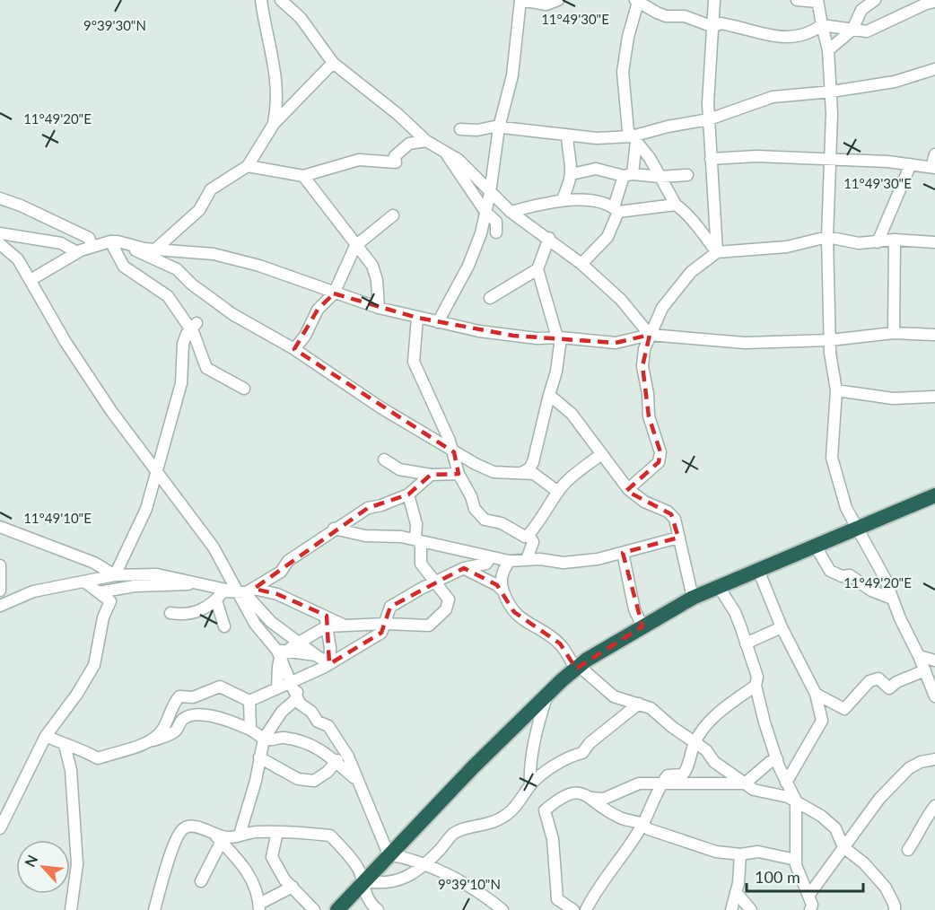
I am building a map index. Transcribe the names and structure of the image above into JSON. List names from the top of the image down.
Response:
{
  "scale_bar": "100 m",
  "north": "top left",
  "coordinates": [
    "11°49'30\"E",
    "9°39'30\"N",
    "11°49'20\"E",
    "11°49'10\"E",
    "9°39'10\"N"
  ]
}
